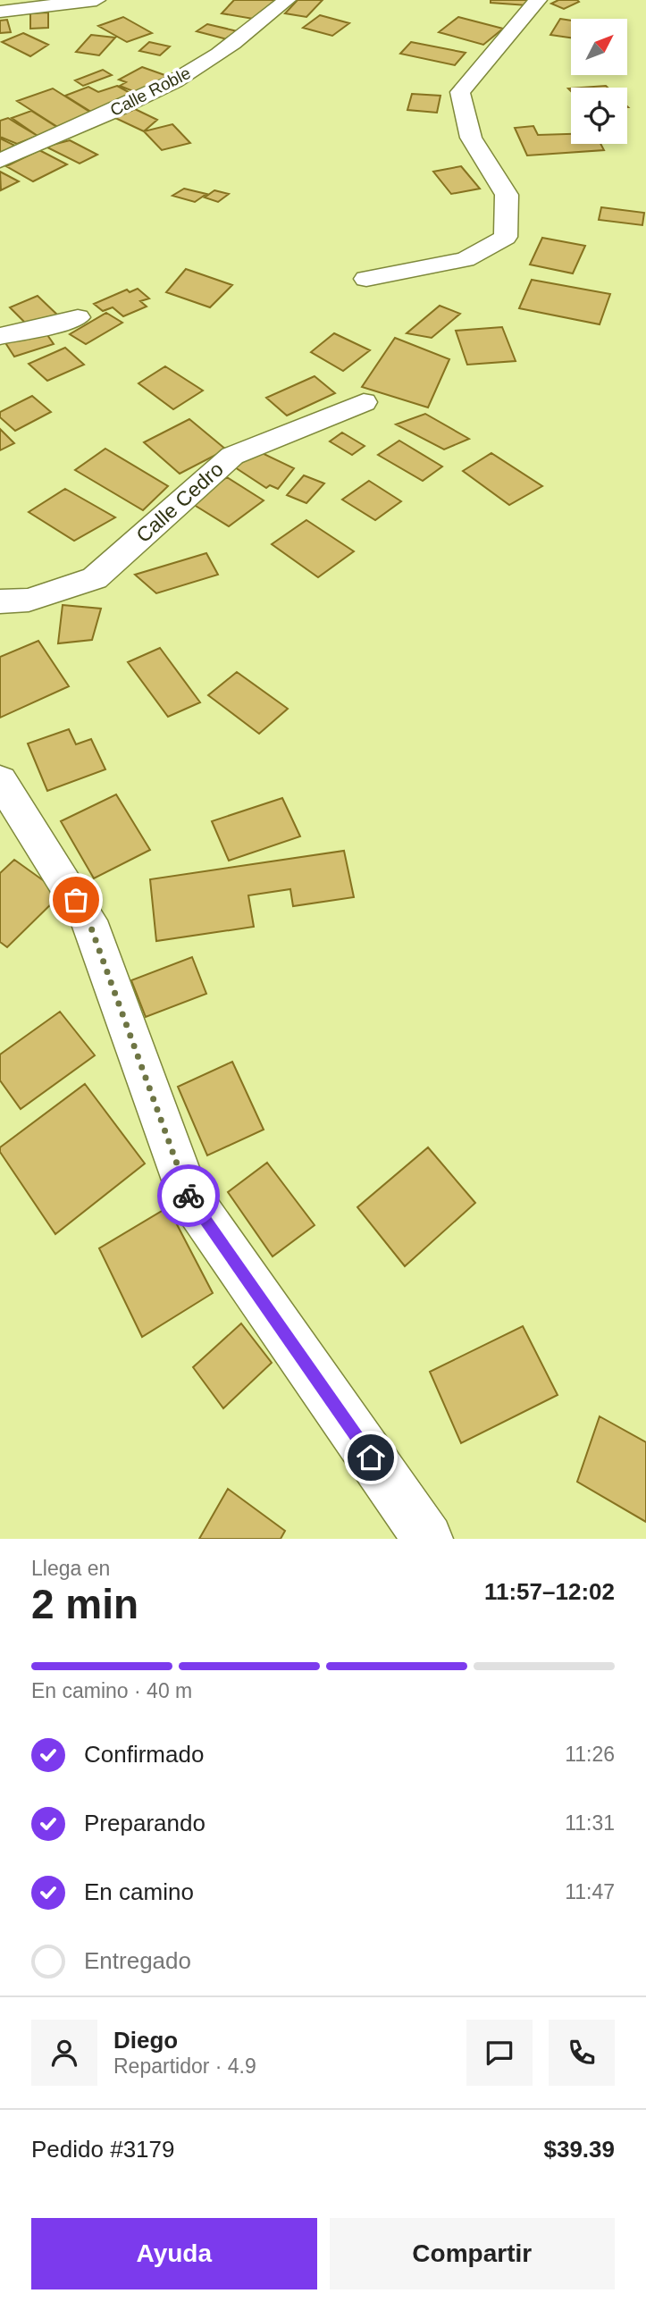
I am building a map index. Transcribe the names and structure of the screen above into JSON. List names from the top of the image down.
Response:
{
  "streets": {
    "street": ["Calle Roble", "Calle Cedro"]
  },
  "north": "top right",
  "page": {
    "heading": ["2 min", "Llega en", "11:57–12:02"],
    "panel": [
      "Diego",
      "Repartidor · 4.9",
      "Pedido #3179",
      "$39.39"
    ],
    "bar": "En camino · 40 m",
    "list": [
      ["Confirmado", "11:26"],
      ["Preparando", "11:31"],
      ["En camino", "11:47"],
      "Entregado"
    ],
    "buttons": ["Ayuda", "Compartir"]
  }
}
